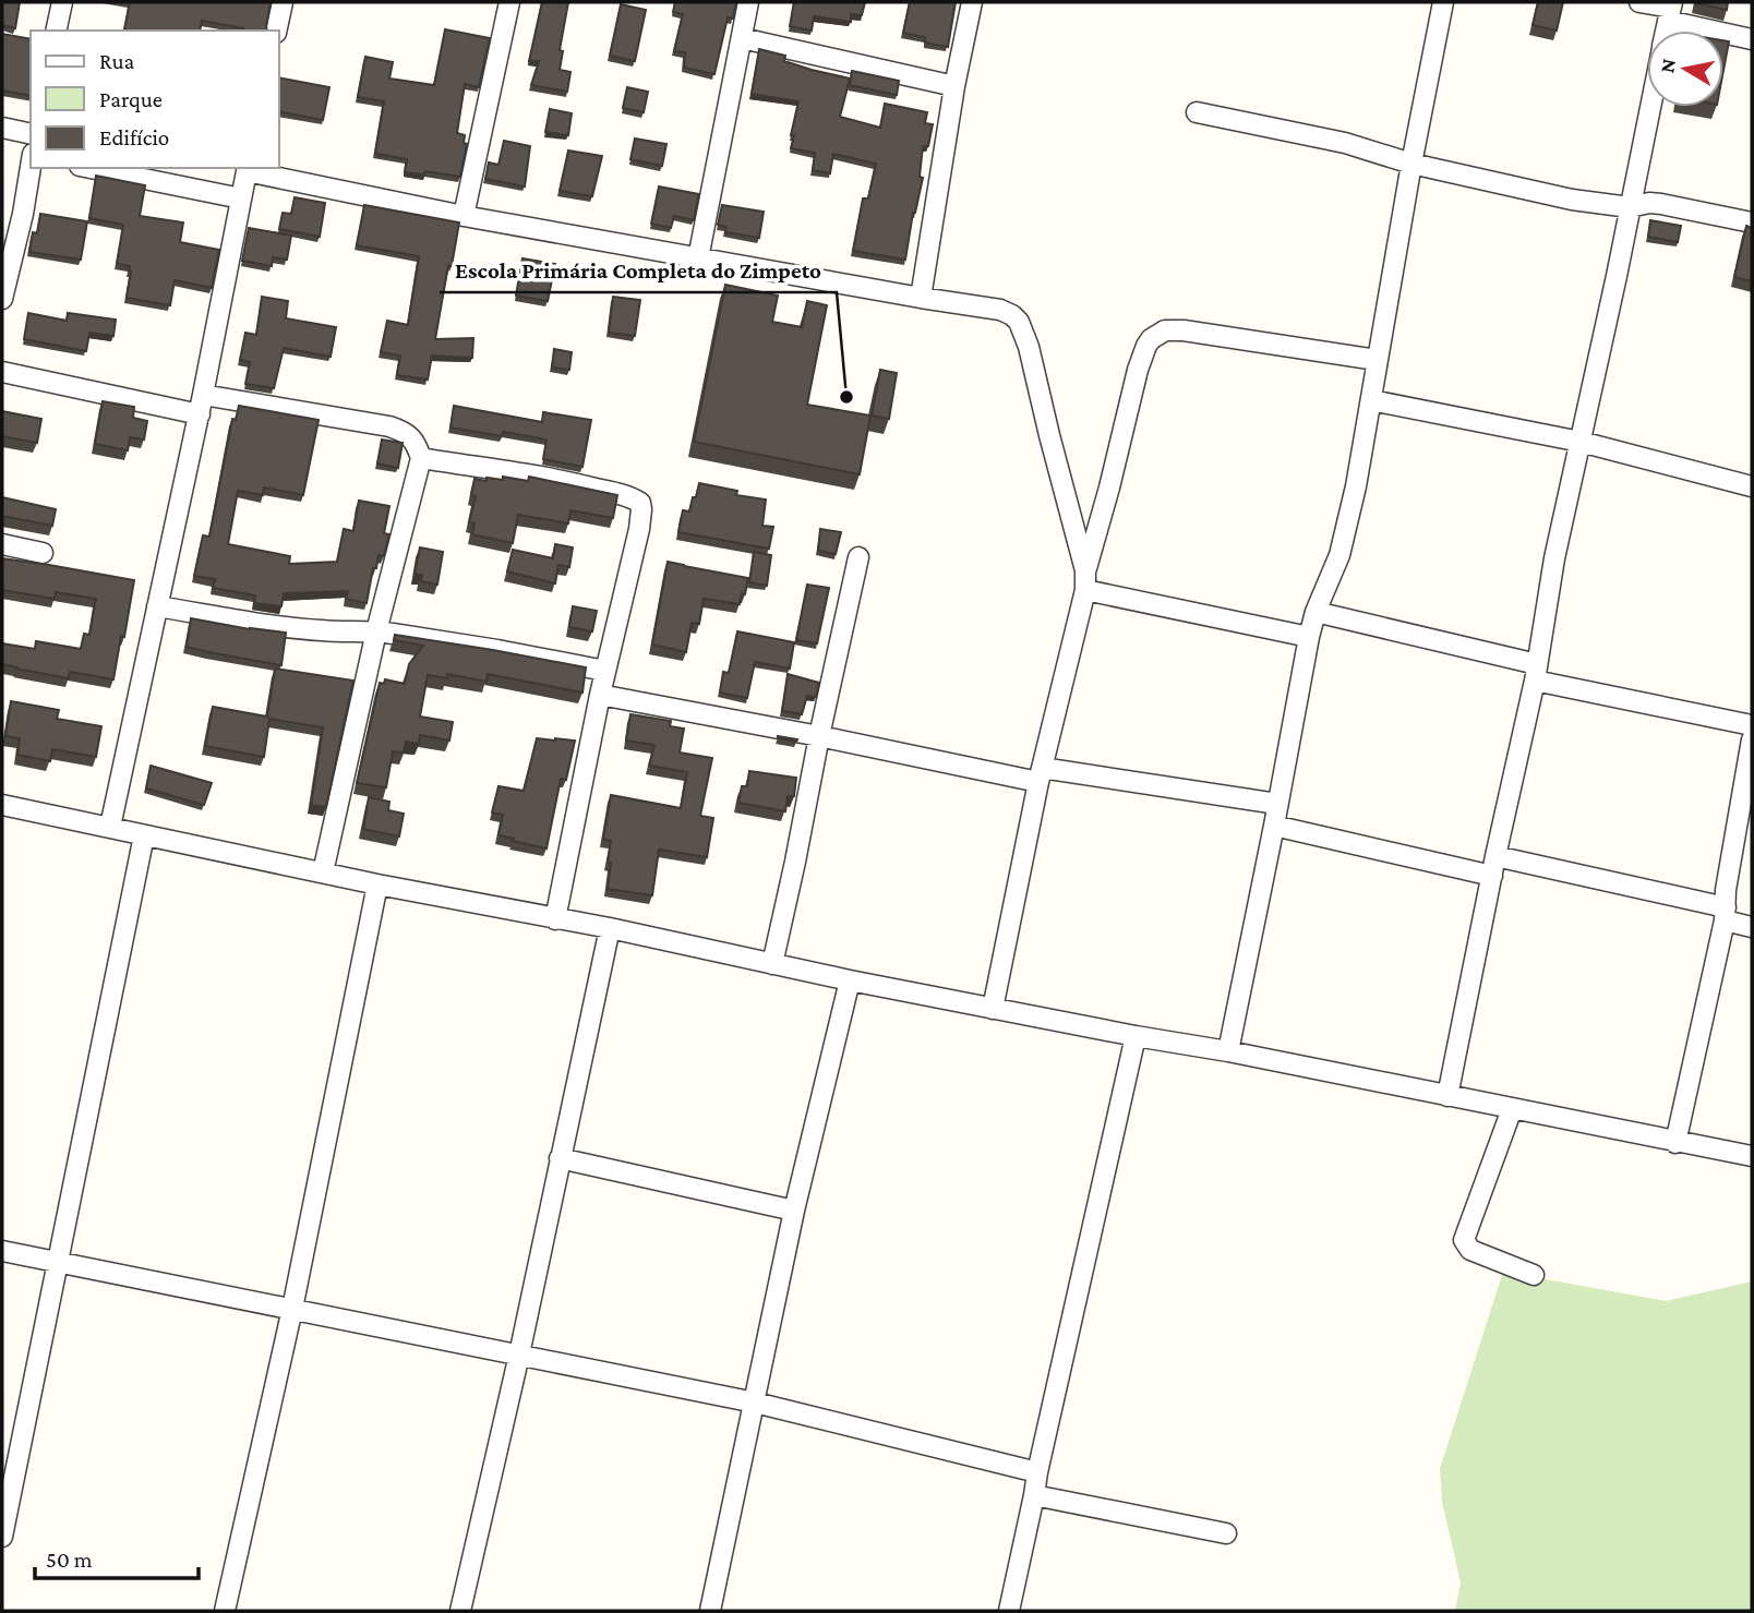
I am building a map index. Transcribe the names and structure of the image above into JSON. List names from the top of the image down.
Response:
{
  "places": ["Escola Primária Completa do Zimpeto"],
  "legend": ["Rua", "Parque", "Edifício"],
  "scale_bar": "50 m",
  "north": "left"
}
